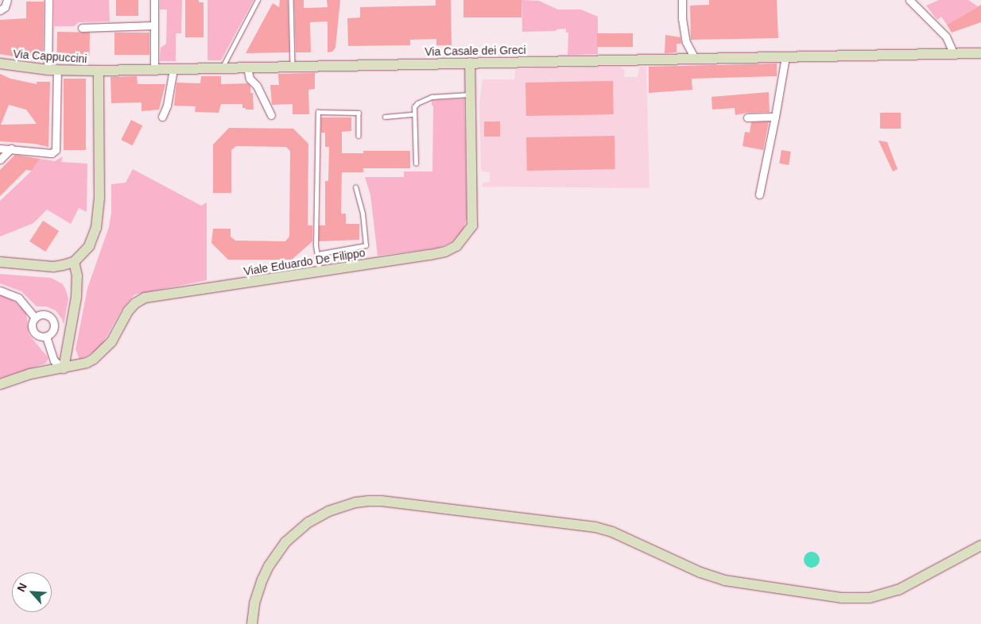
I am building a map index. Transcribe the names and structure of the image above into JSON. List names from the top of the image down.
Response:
{
  "streets": {
    "street": ["Via Casale dei Greci", "Via Cappuccini", "Viale Eduardo De Filippo"]
  },
  "crossings": [
    ["Via Casale dei Greci", "Via Cappuccini"],
    ["Via Casale dei Greci", "Viale Eduardo De Filippo"]
  ],
  "north": "top left"
}
